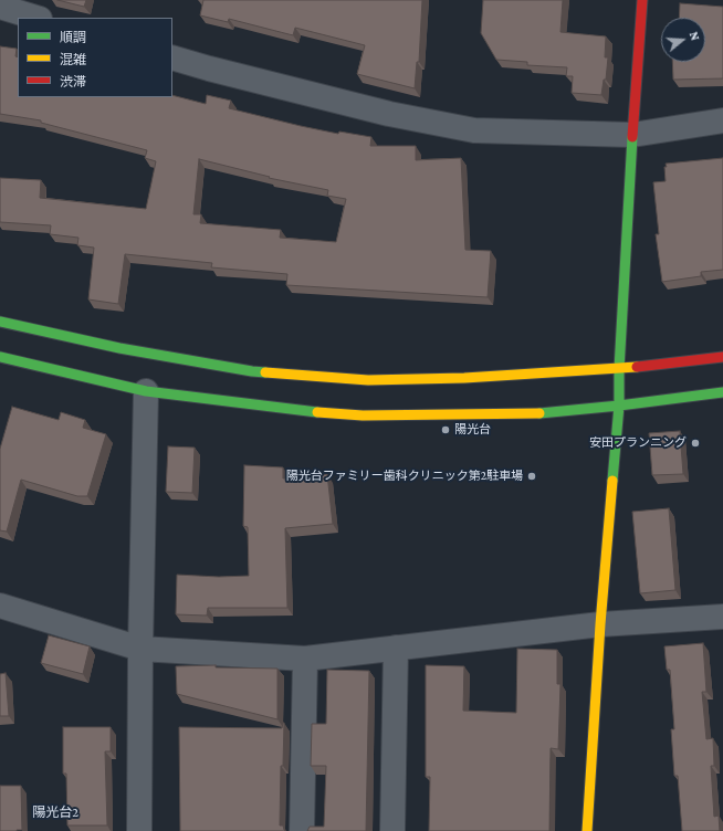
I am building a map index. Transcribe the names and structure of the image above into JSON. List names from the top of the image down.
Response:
{
  "districts": ["陽光台2"],
  "places": ["陽光台", "安田プランニング", "陽光台ファミリー歯科クリニック第2駐車場"],
  "legend": ["順調", "混雑", "渋滞"],
  "north": "right"
}
